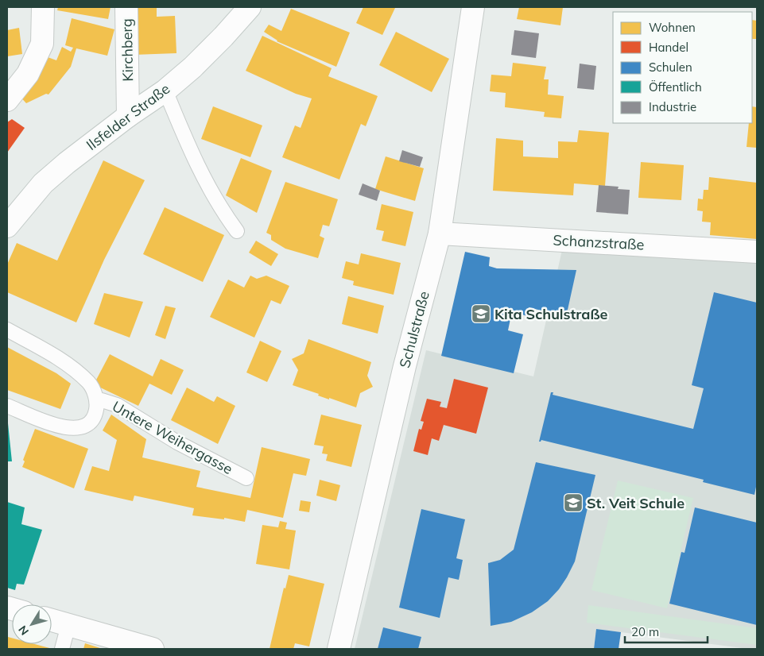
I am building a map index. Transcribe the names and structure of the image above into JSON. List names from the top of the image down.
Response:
{
  "streets": {
    "street": [
      "Kirchberg",
      "Ilsfelder Straße",
      "Schanzstraße",
      "Schulstraße"
    ],
    "lane": ["Untere Weihergasse"]
  },
  "crossings": [
    ["Kirchberg", "Ilsfelder Straße"],
    ["Schanzstraße", "Schulstraße"]
  ],
  "places": {
    "school or university": ["Kita Schulstraße", "St. Veit Schule"]
  },
  "legend": [
    "Wohnen",
    "Handel",
    "Schulen",
    "Öffentlich",
    "Industrie"
  ],
  "scale_bar": "20 m",
  "north": "bottom left"
}
